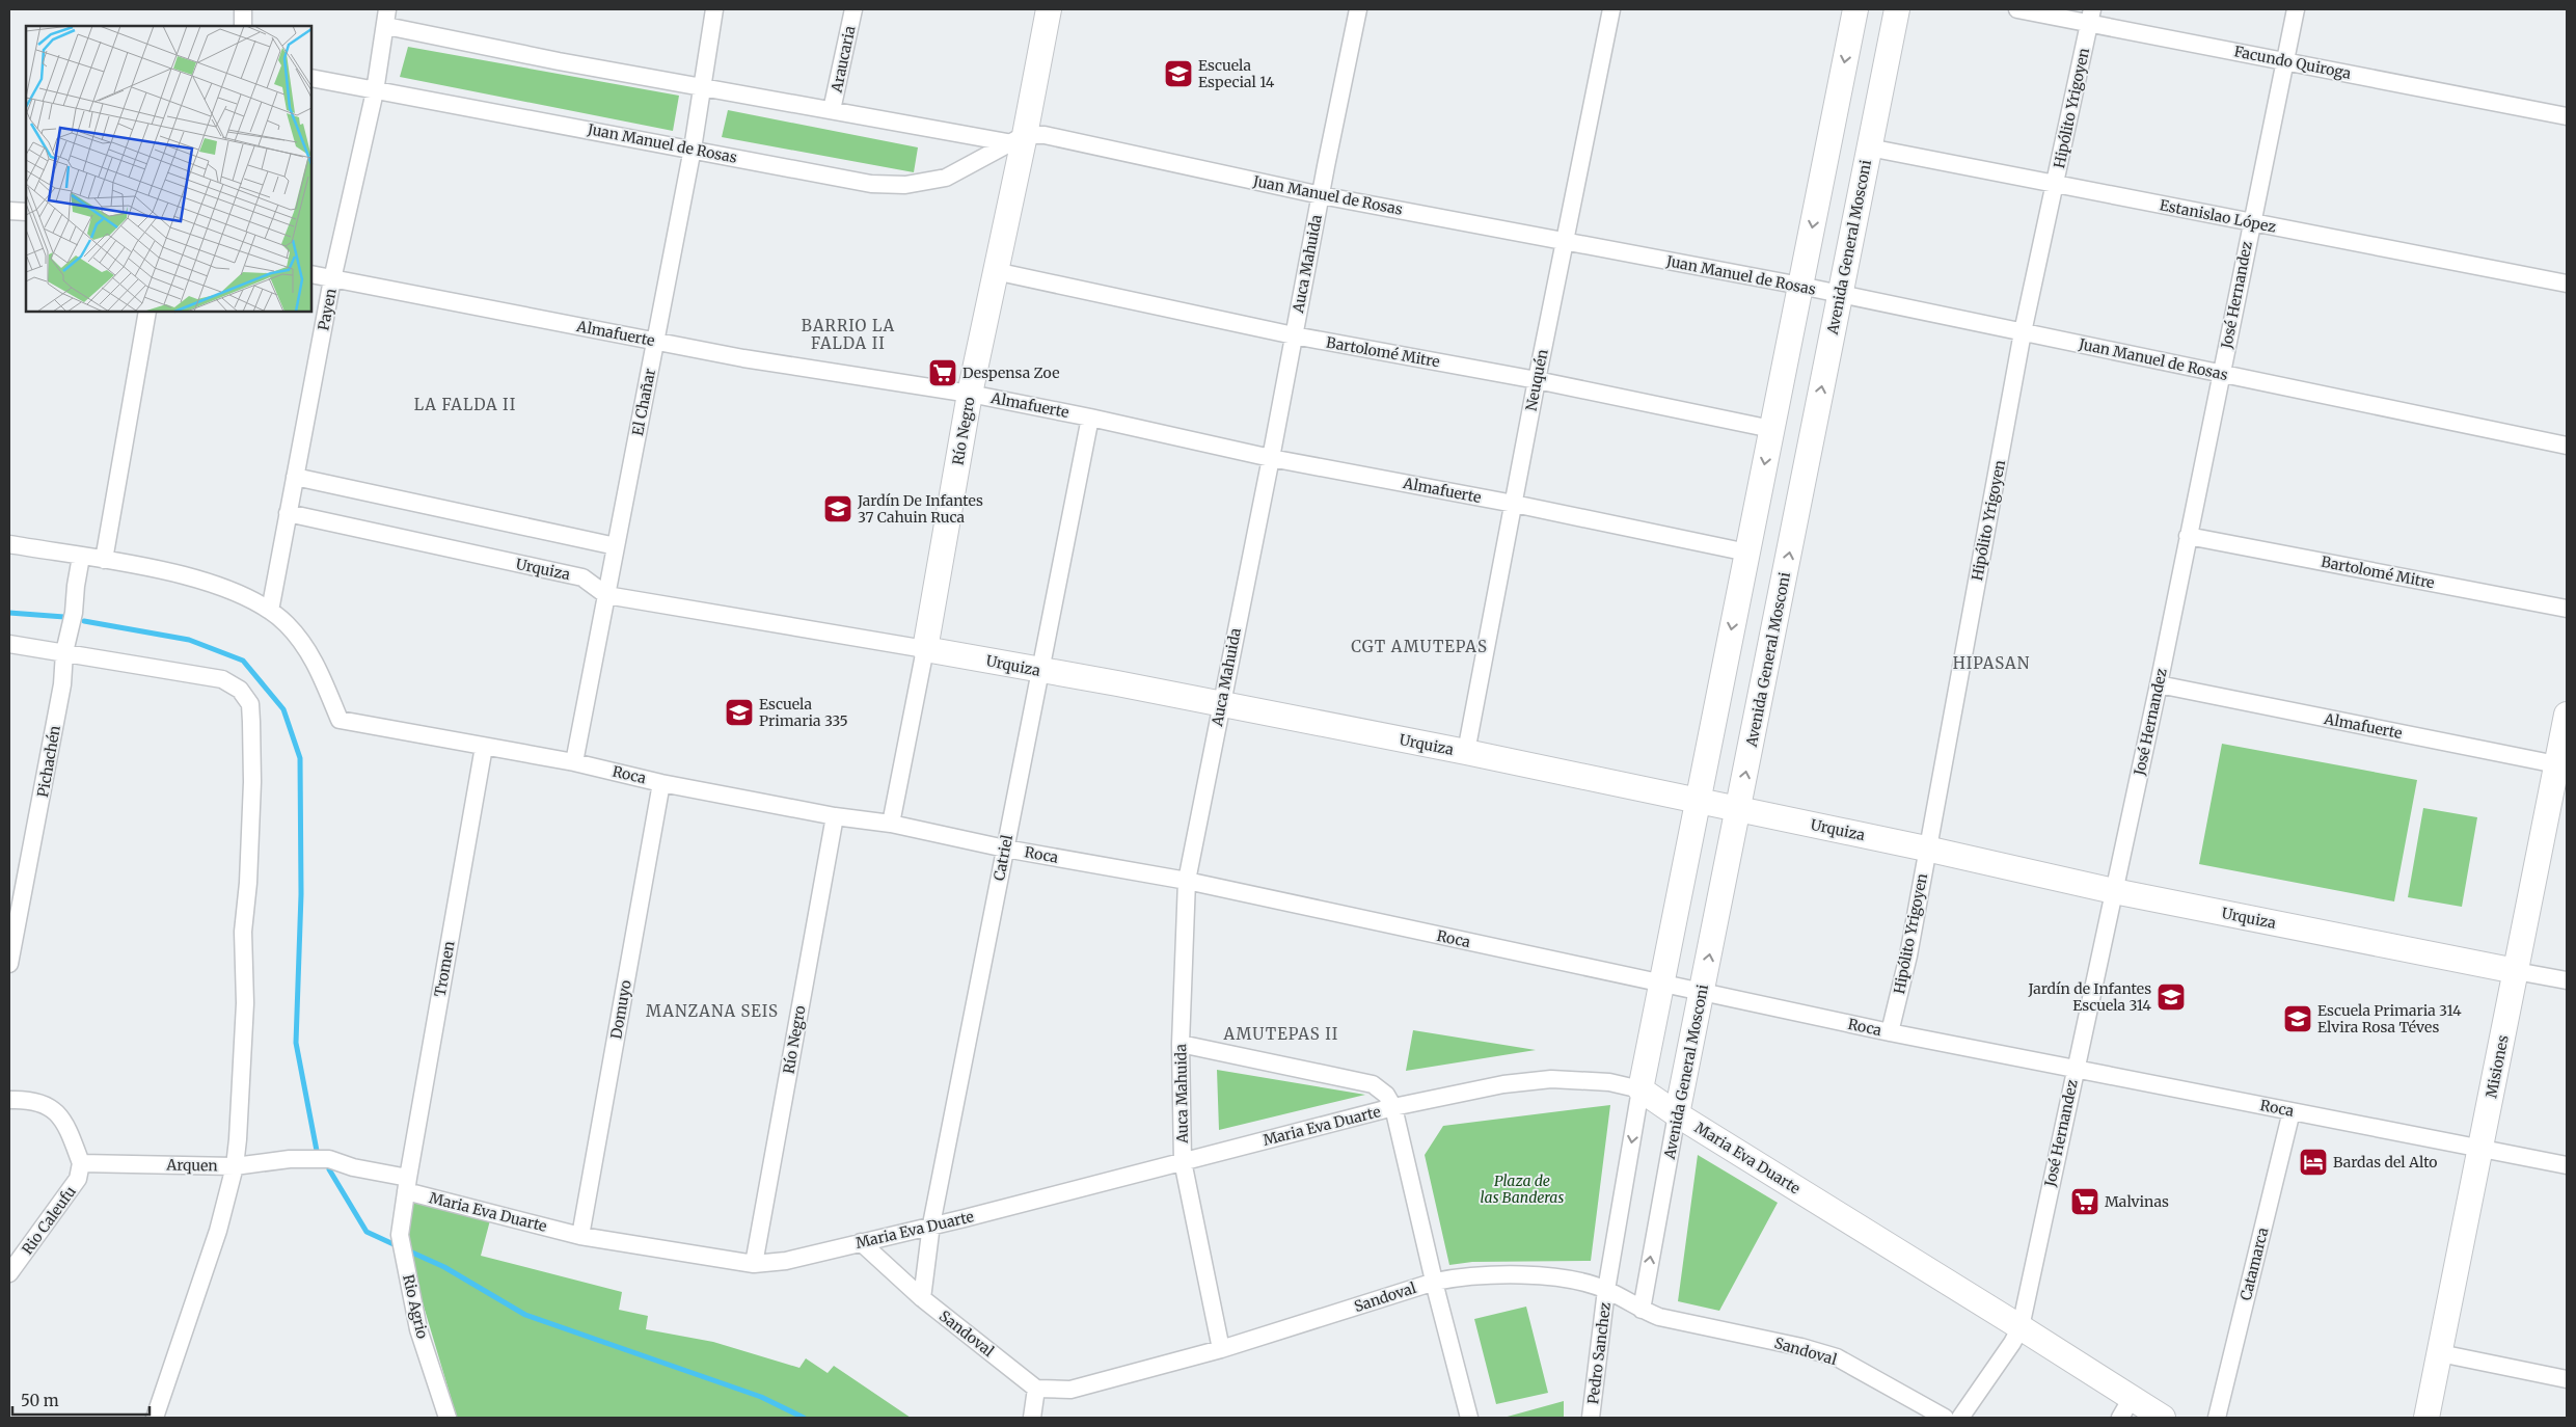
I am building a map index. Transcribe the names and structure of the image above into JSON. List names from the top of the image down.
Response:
{
  "streets": {
    "street": [
      "Araucaria",
      "Facundo Quiroga",
      "Hipólito Yrigoyen",
      "Juan Manuel de Rosas",
      "Estanislao López",
      "Avenida General Mosconi",
      "Auca Mahuida",
      "José Hernandez",
      "Payen",
      "Almafuerte",
      "Bartolomé Mitre",
      "Neuquén",
      "El Chañar",
      "Río Negro",
      "Urquiza",
      "Pichachén",
      "Roca",
      "Catriel",
      "Tromen",
      "Domuyo",
      "Misiones",
      "Maria Eva Duarte",
      "Arquen",
      "Rio Caleufu",
      "Catamarca",
      "Sandoval",
      "Rio Agrio",
      "Pedro Sanchez"
    ]
  },
  "crossings": [
    ["Araucaria", "Juan Manuel de Rosas"],
    ["Facundo Quiroga", "Hipólito Yrigoyen"],
    ["Facundo Quiroga", "José Hernandez"],
    ["Hipólito Yrigoyen", "Juan Manuel de Rosas"],
    ["Hipólito Yrigoyen", "Estanislao López"],
    ["Hipólito Yrigoyen", "Urquiza"],
    ["Hipólito Yrigoyen", "Roca"],
    ["Juan Manuel de Rosas", "Avenida General Mosconi"],
    ["Juan Manuel de Rosas", "Auca Mahuida"],
    ["Juan Manuel de Rosas", "José Hernandez"],
    ["Juan Manuel de Rosas", "Payen"],
    ["Juan Manuel de Rosas", "Neuquén"],
    ["Juan Manuel de Rosas", "El Chañar"],
    ["Juan Manuel de Rosas", "Río Negro"],
    ["Estanislao López", "Avenida General Mosconi"],
    ["Estanislao López", "José Hernandez"],
    ["Avenida General Mosconi", "Urquiza"],
    ["Avenida General Mosconi", "Roca"],
    ["Avenida General Mosconi", "Maria Eva Duarte"],
    ["Avenida General Mosconi", "Sandoval"],
    ["Auca Mahuida", "Almafuerte"],
    ["Auca Mahuida", "Bartolomé Mitre"],
    ["Auca Mahuida", "Urquiza"],
    ["Auca Mahuida", "Roca"],
    ["Auca Mahuida", "Maria Eva Duarte"],
    ["Auca Mahuida", "Sandoval"],
    ["José Hernandez", "Almafuerte"],
    ["José Hernandez", "Bartolomé Mitre"],
    ["José Hernandez", "Urquiza"],
    ["José Hernandez", "Roca"],
    ["José Hernandez", "Maria Eva Duarte"],
    ["Payen", "Almafuerte"],
    ["Payen", "Urquiza"],
    ["Payen", "Roca"],
    ["Almafuerte", "Neuquén"],
    ["Almafuerte", "El Chañar"],
    ["Almafuerte", "Río Negro"],
    ["Almafuerte", "Catriel"],
    ["Almafuerte", "Misiones"],
    ["Bartolomé Mitre", "Neuquén"],
    ["Bartolomé Mitre", "Río Negro"],
    ["Neuquén", "Urquiza"],
    ["El Chañar", "Urquiza"],
    ["El Chañar", "Roca"],
    ["Río Negro", "Urquiza"],
    ["Río Negro", "Roca"],
    ["Río Negro", "Maria Eva Duarte"],
    ["Urquiza", "Catriel"],
    ["Urquiza", "Misiones"],
    ["Roca", "Catriel"],
    ["Roca", "Tromen"],
    ["Roca", "Domuyo"],
    ["Roca", "Misiones"],
    ["Roca", "Catamarca"],
    ["Catriel", "Maria Eva Duarte"],
    ["Catriel", "Sandoval"],
    ["Tromen", "Maria Eva Duarte"],
    ["Tromen", "Arquen"],
    ["Tromen", "Rio Agrio"],
    ["Domuyo", "Maria Eva Duarte"],
    ["Maria Eva Duarte", "Arquen"],
    ["Maria Eva Duarte", "Sandoval"],
    ["Maria Eva Duarte", "Rio Agrio"],
    ["Arquen", "Rio Caleufu"],
    ["Arquen", "Rio Agrio"],
    ["Sandoval", "Pedro Sanchez"]
  ],
  "districts": [
    "BARRIO LA FALDA II",
    "LA FALDA II",
    "CGT AMUTEPAS",
    "HIPASAN",
    "MANZANA SEIS",
    "AMUTEPAS II"
  ],
  "parks": ["Plaza de las Banderas"],
  "places": {
    "school or university": [
      "Escuela Especial 14",
      "Jardín De Infantes 37 Cahuin Ruca",
      "Escuela Primaria 335",
      "Jardín de Infantes Escuela 314",
      "Escuela Primaria 314 Elvira Rosa Téves"
    ],
    "supermarket": ["Despensa Zoe", "Malvinas"],
    "hotel": ["Bardas del Alto"]
  },
  "scale_bar": "50 m"
}
